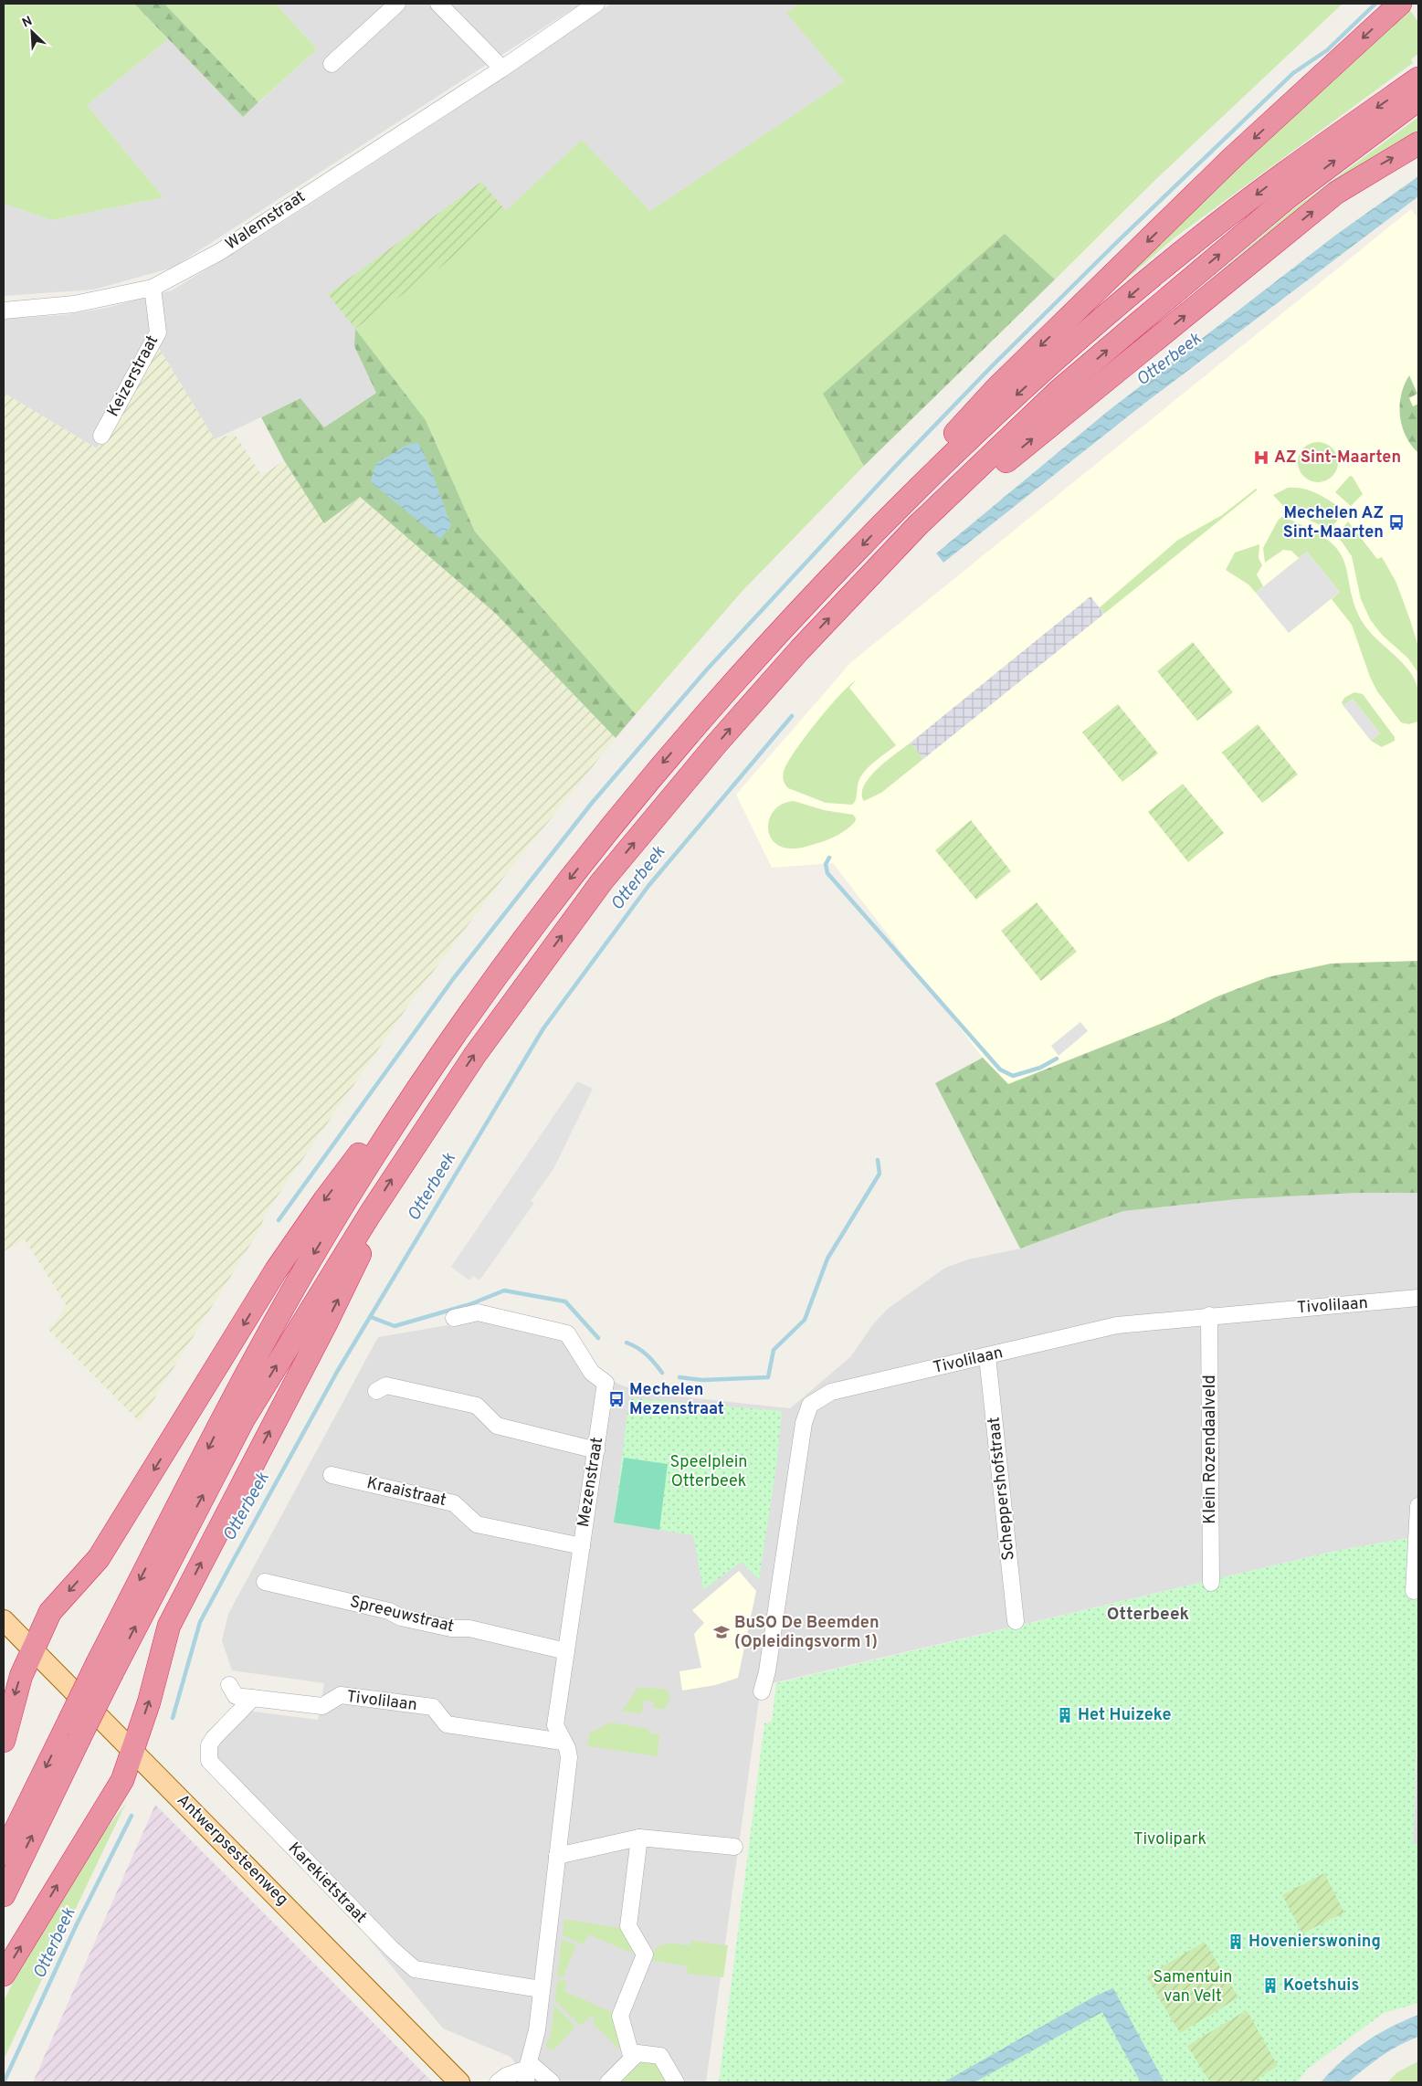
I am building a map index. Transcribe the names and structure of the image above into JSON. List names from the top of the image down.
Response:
{
  "streets": {
    "main road": ["Antwerpsesteenweg"],
    "street": [
      "Walemstraat",
      "Keizerstraat",
      "Tivolilaan",
      "Klein Rozendaalveld",
      "Mezenstraat",
      "Scheppershofstraat",
      "Kraaistraat",
      "Spreeuwstraat",
      "Karekietstraat"
    ]
  },
  "crossings": [
    ["Walemstraat", "Keizerstraat"],
    ["Tivolilaan", "Klein Rozendaalveld"],
    ["Tivolilaan", "Mezenstraat"],
    ["Tivolilaan", "Scheppershofstraat"],
    ["Tivolilaan", "Karekietstraat"],
    ["Mezenstraat", "Kraaistraat"],
    ["Mezenstraat", "Spreeuwstraat"]
  ],
  "districts": ["Otterbeek"],
  "water": ["Otterbeek"],
  "parks": ["Speelplein Otterbeek", "Tivolipark", "Samentuin van Velt"],
  "places": {
    "hospital": ["AZ Sint-Maarten"],
    "bus stop": ["Mechelen AZ Sint-Maarten", "Mechelen Mezenstraat"],
    "school or university": ["BuSO De Beemden (Opleidingsvorm 1)"],
    "building": ["Het Huizeke", "Hovenierswoning", "Koetshuis"]
  },
  "north": "top left"
}
